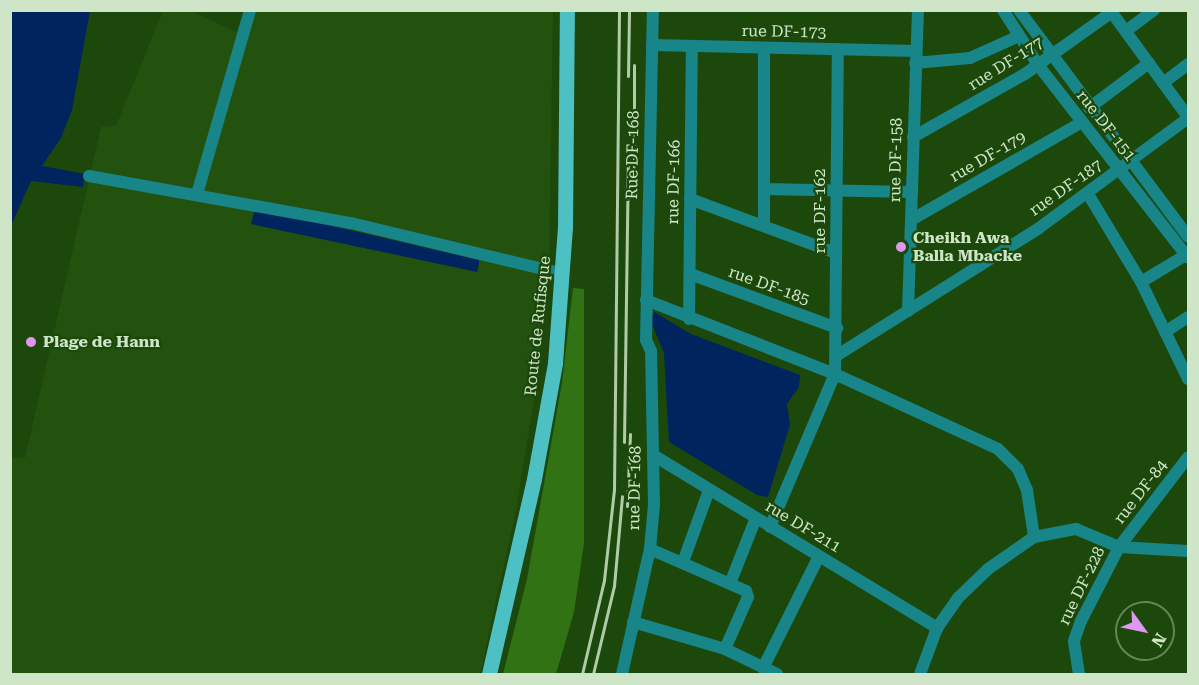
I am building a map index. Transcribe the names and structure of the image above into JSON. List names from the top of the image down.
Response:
{
  "streets": {
    "main road": ["Route de Rufisque"],
    "street": [
      "rue DF-173",
      "rue DF-177",
      "rue DF-151",
      "Rue DF-168",
      "rue DF-179",
      "rue DF-158",
      "rue DF-166",
      "rue DF-187",
      "rue DF-162",
      "rue DF-185",
      "rue DF-168",
      "rue DF-84",
      "rue DF-211",
      "rue DF-228"
    ]
  },
  "crossings": [
    ["rue DF-173", "rue DF-151"],
    ["rue DF-173", "Rue DF-168"],
    ["rue DF-173", "rue DF-158"],
    ["rue DF-173", "rue DF-166"],
    ["rue DF-173", "rue DF-162"],
    ["rue DF-177", "rue DF-151"],
    ["rue DF-177", "rue DF-158"],
    ["rue DF-151", "rue DF-179"],
    ["rue DF-151", "rue DF-187"],
    ["Rue DF-168", "rue DF-168"],
    ["rue DF-179", "rue DF-158"],
    ["rue DF-158", "rue DF-187"],
    ["rue DF-166", "rue DF-185"],
    ["rue DF-187", "rue DF-162"],
    ["rue DF-162", "rue DF-185"],
    ["rue DF-162", "rue DF-211"],
    ["rue DF-168", "rue DF-211"],
    ["rue DF-84", "rue DF-228"]
  ],
  "places": ["Cheikh Awa Balla Mbacke", "Plage de Hann"],
  "north": "bottom right"
}
